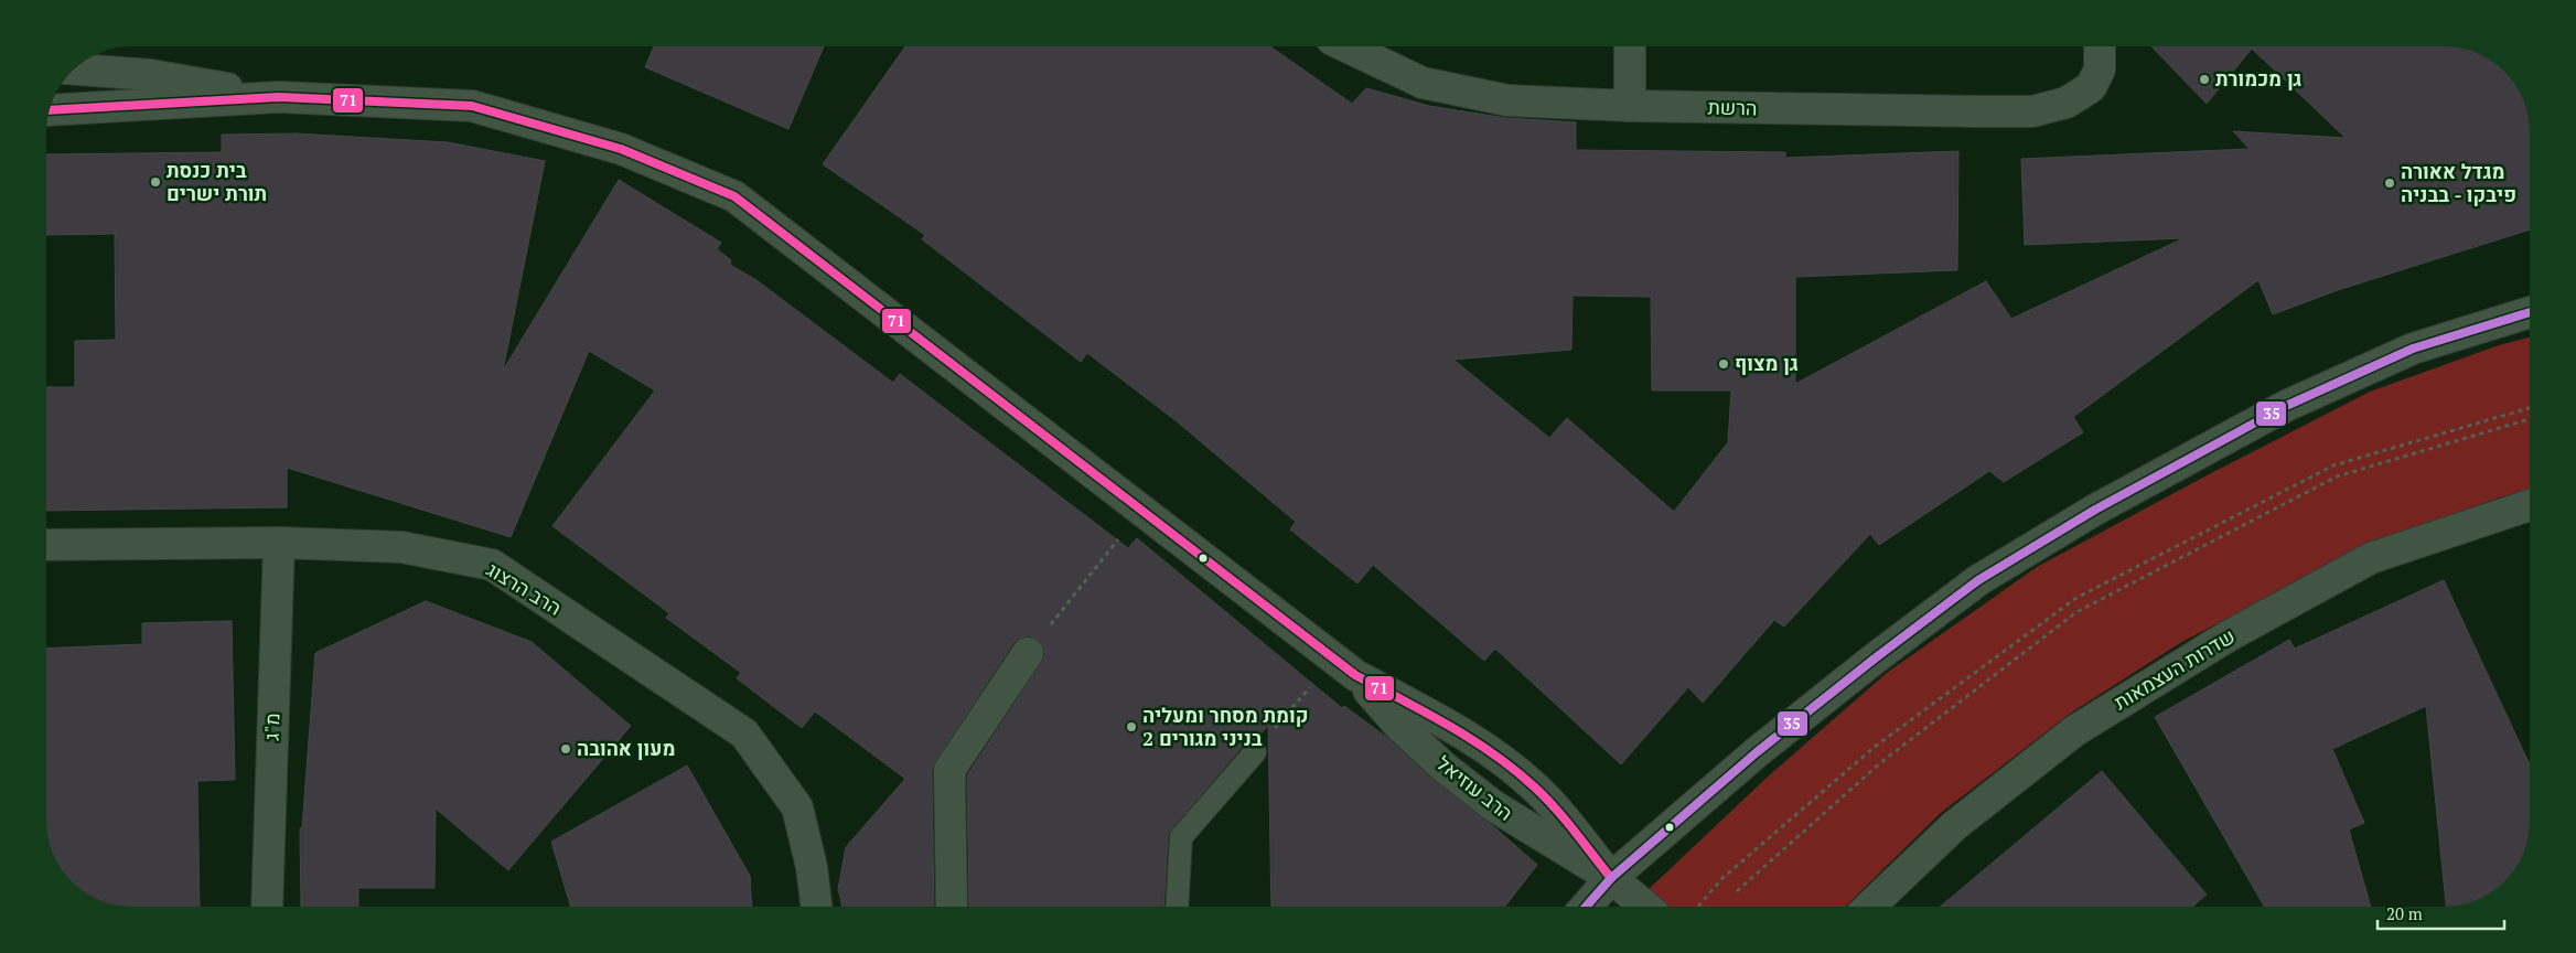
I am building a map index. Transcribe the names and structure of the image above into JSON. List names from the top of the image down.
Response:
{
  "streets": {
    "street": [
      "הרשת",
      "הרב הרצוג",
      "שדרות העצמאות",
      "מ\"ג",
      "הרב עוזיאל"
    ]
  },
  "crossings": [
    ["הרב הרצוג", "מ\"ג"]
  ],
  "places": [
    "גן מכמורת",
    "בית כנסת תורת ישרים",
    "מגדל אאורה פיבקו - בבניה",
    "גן מצוף",
    "קומת מסחר ומעליה 2 בניני מגורים",
    "מעון אהובה"
  ],
  "lines": ["transit line 71", "transit line 35"],
  "scale_bar": "20 m"
}
